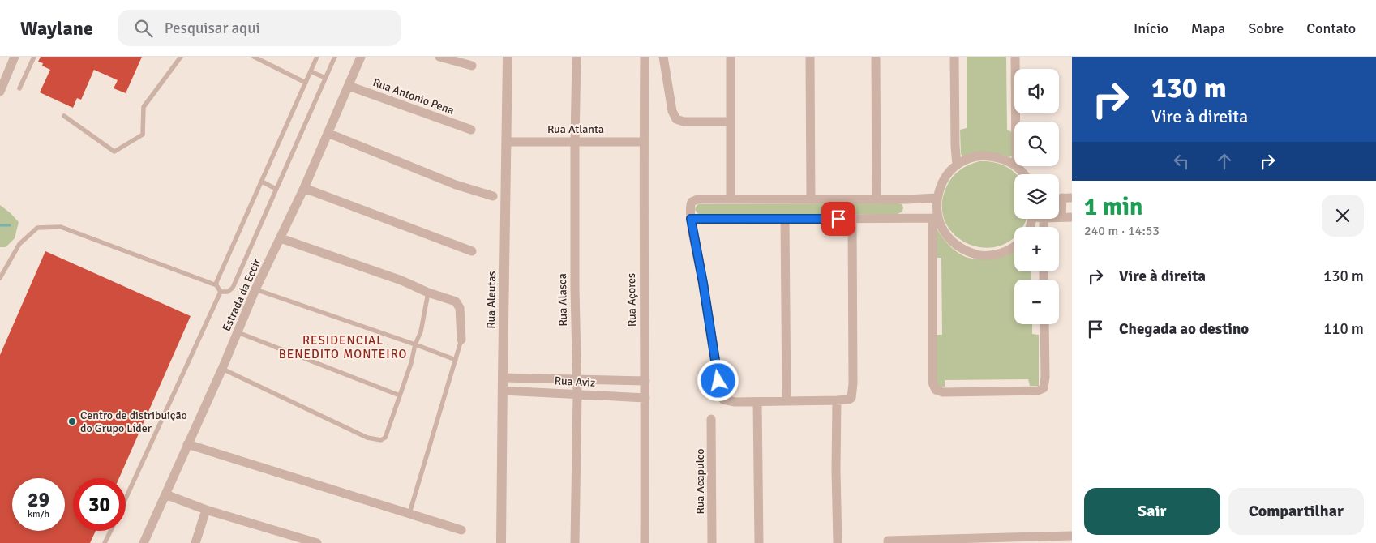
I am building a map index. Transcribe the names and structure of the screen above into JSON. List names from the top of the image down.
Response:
{
  "streets": {
    "street": [
      "Rua Antonio Pena",
      "Rua Atlanta",
      "Estrada da Eccir",
      "Rua Aleutas",
      "Rua Alasca",
      "Rua Açores",
      "Rua Aviz",
      "Rua Acapulco"
    ]
  },
  "crossings": [
    ["Rua Antonio Pena", "Estrada da Eccir"],
    ["Rua Atlanta", "Rua Aleutas"],
    ["Rua Atlanta", "Rua Alasca"],
    ["Rua Atlanta", "Rua Açores"],
    ["Rua Aleutas", "Rua Aviz"],
    ["Rua Alasca", "Rua Aviz"],
    ["Rua Açores", "Rua Aviz"]
  ],
  "districts": ["RESIDENCIAL BENEDITO MONTEIRO"],
  "places": ["Centro de distribuição do Grupo Líder"],
  "page": {
    "header": "Waylane",
    "search": "Pesquisar aqui",
    "nav": [
      "Início",
      "Mapa",
      "Sobre",
      "Contato"
    ],
    "turn": ["130 m", "Vire à direita"],
    "map_buttons": ["+", "−"],
    "heading": ["1 min", "240 m · 14:53"],
    "list": [
      {
        "name": "Vire à direita",
        "value": "130 m"
      },
      {
        "name": "Chegada ao destino",
        "value": "110 m"
      }
    ],
    "speed": "29 km/h",
    "limit": "30",
    "buttons": ["Sair", "Compartilhar"]
  }
}
